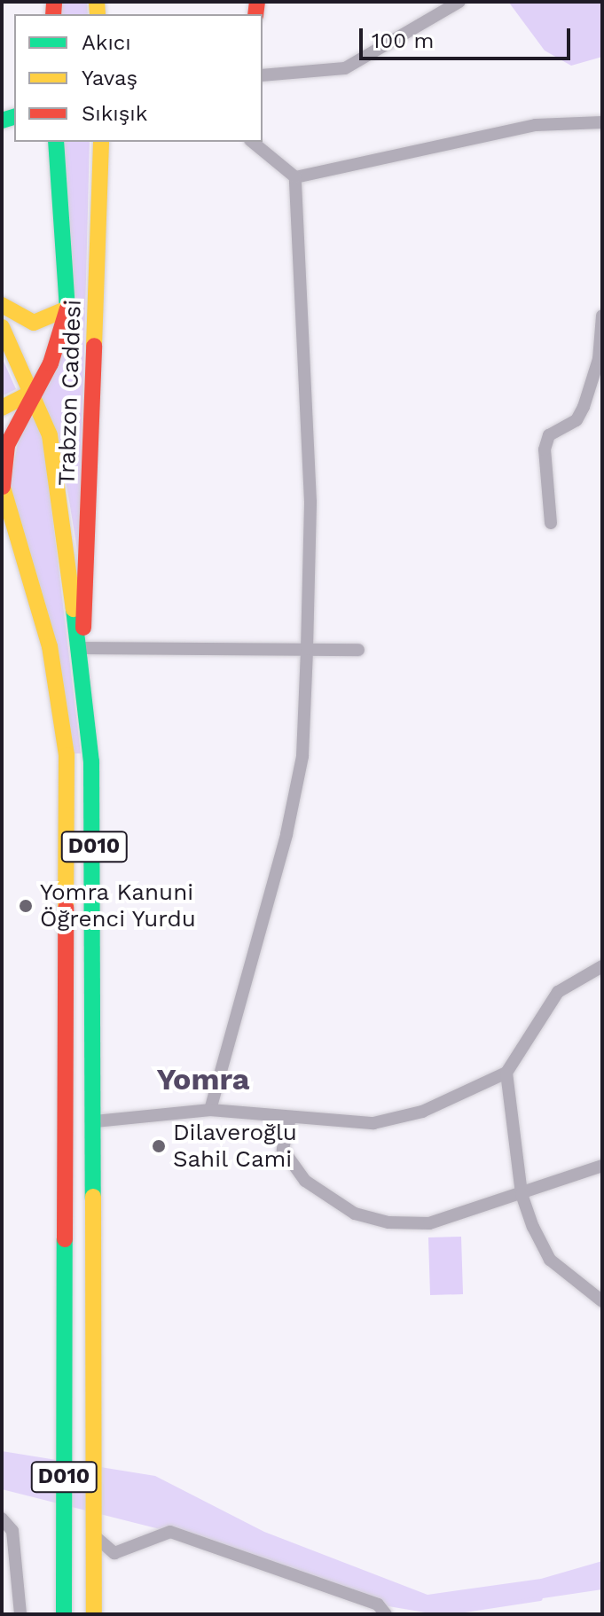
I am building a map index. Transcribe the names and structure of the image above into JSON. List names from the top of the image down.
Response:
{
  "streets": {
    "main road": ["Trabzon Caddesi", "D010"]
  },
  "crossings": [
    ["Trabzon Caddesi", "D010"]
  ],
  "districts": ["Yomra"],
  "places": ["Yomra Kanuni Öğrenci Yurdu", "Dilaveroğlu Sahil Cami"],
  "legend": ["Akıcı", "Yavaş", "Sıkışık"],
  "scale_bar": "100 m"
}
